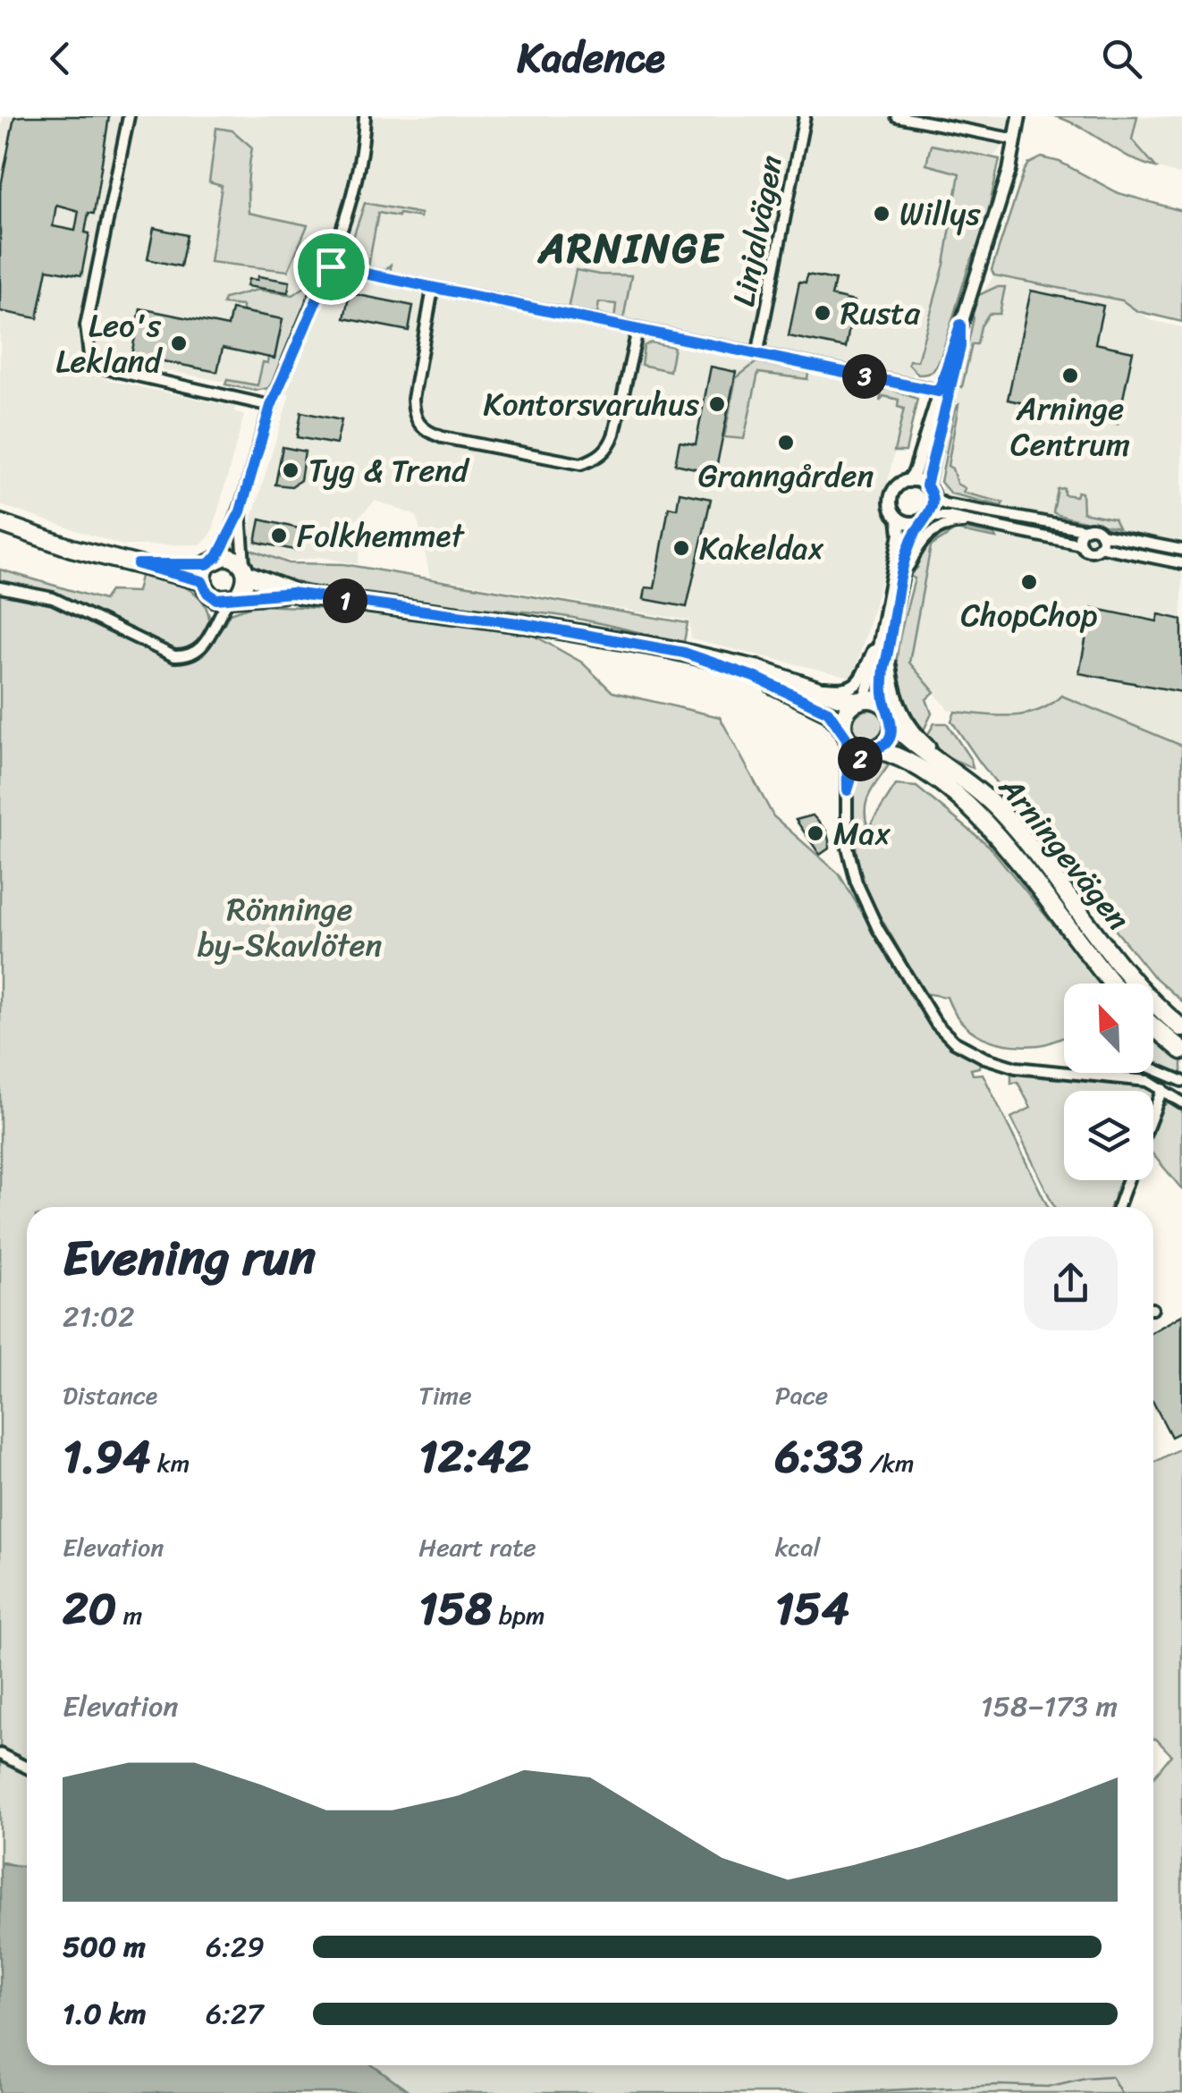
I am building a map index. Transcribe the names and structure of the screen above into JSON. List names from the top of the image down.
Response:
{
  "streets": {
    "main road": ["Arningevägen"],
    "street": ["Linjalvägen"]
  },
  "districts": ["ARNINGE"],
  "parks": ["Rönninge by-Skavlöten"],
  "places": [
    "Willys",
    "Rusta",
    "Leo's Lekland",
    "Arninge Centrum",
    "Kontorsvaruhus",
    "Granngården",
    "Tyg & Trend",
    "Folkhemmet",
    "Kakeldax",
    "ChopChop",
    "Max"
  ],
  "north": "top left",
  "page": {
    "header": "Kadence",
    "pins": ["3", "1", "2"],
    "heading": ["Evening run", "21:02"],
    "stats": [
      ["Distance", "1.94 km"],
      ["Time", "12:42"],
      ["Pace", "6:33 /km"],
      ["Elevation", "20 m"],
      ["Heart rate", "158 bpm"],
      ["kcal", "154"]
    ],
    "chart": ["Elevation", "158–173 m"],
    "list": [
      {
        "name": "500 m",
        "note": "6:29"
      },
      {
        "name": "1.0 km",
        "note": "6:27"
      }
    ]
  }
}
